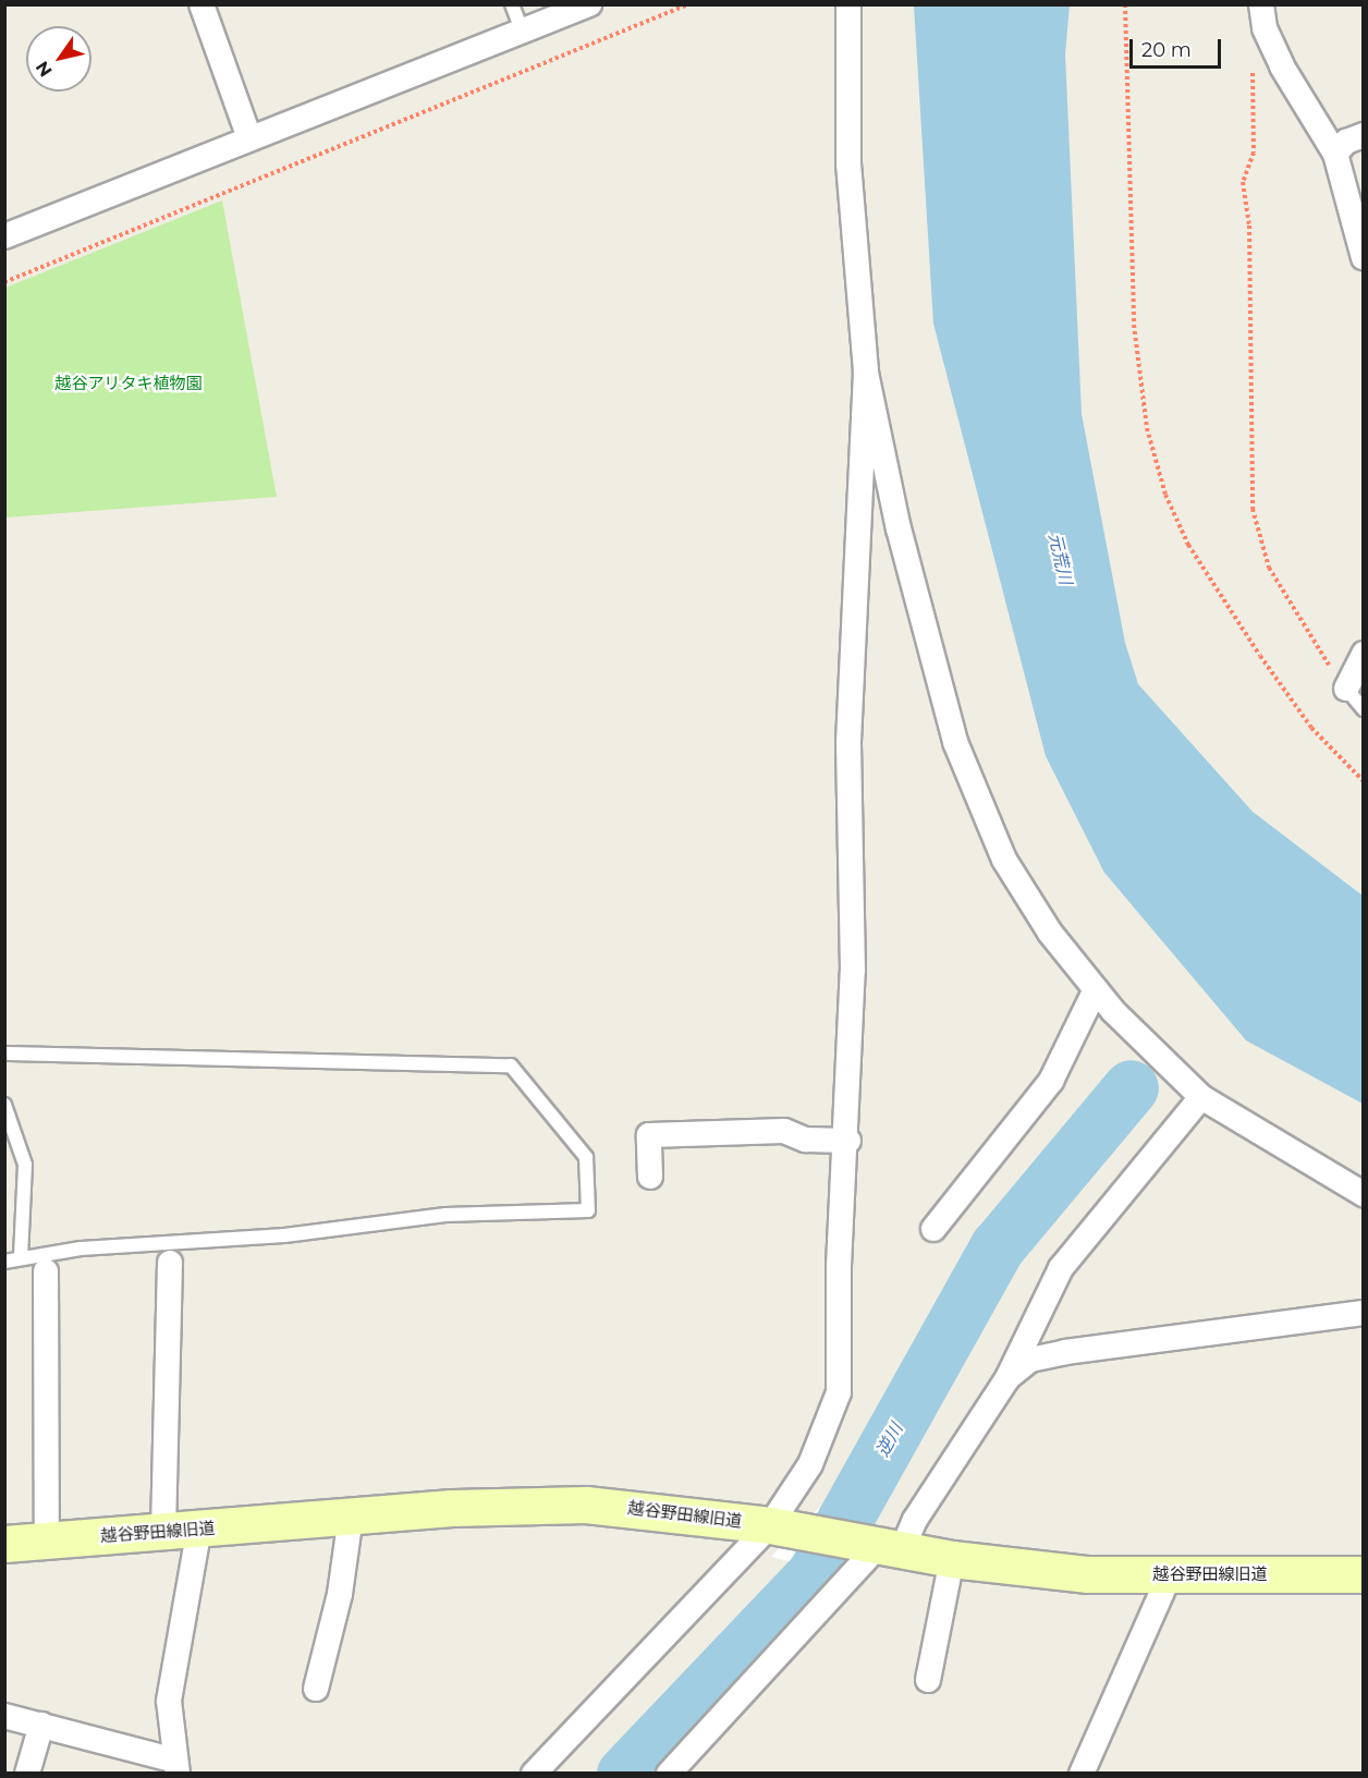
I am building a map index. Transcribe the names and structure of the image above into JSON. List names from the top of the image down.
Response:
{
  "streets": {
    "street": ["越谷野田線旧道"]
  },
  "water": ["元荒川", "逆川"],
  "parks": ["越谷アリタキ植物園"],
  "scale_bar": "20 m",
  "north": "bottom left"
}
